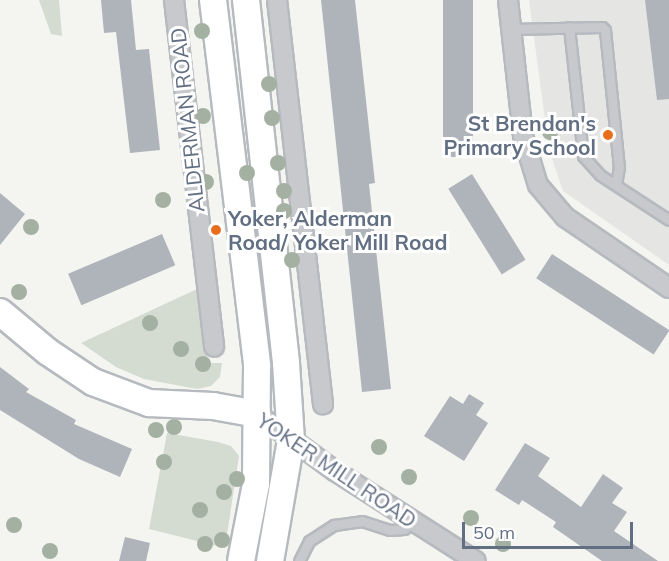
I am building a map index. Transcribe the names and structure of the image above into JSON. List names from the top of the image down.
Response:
{
  "streets": {
    "street": ["ALDERMAN ROAD", "YOKER MILL ROAD"]
  },
  "crossings": [
    ["ALDERMAN ROAD", "YOKER MILL ROAD"]
  ],
  "places": ["St Brendan's Primary School", "Yoker, Alderman Road/ Yoker Mill Road"],
  "scale_bar": "50 m"
}
